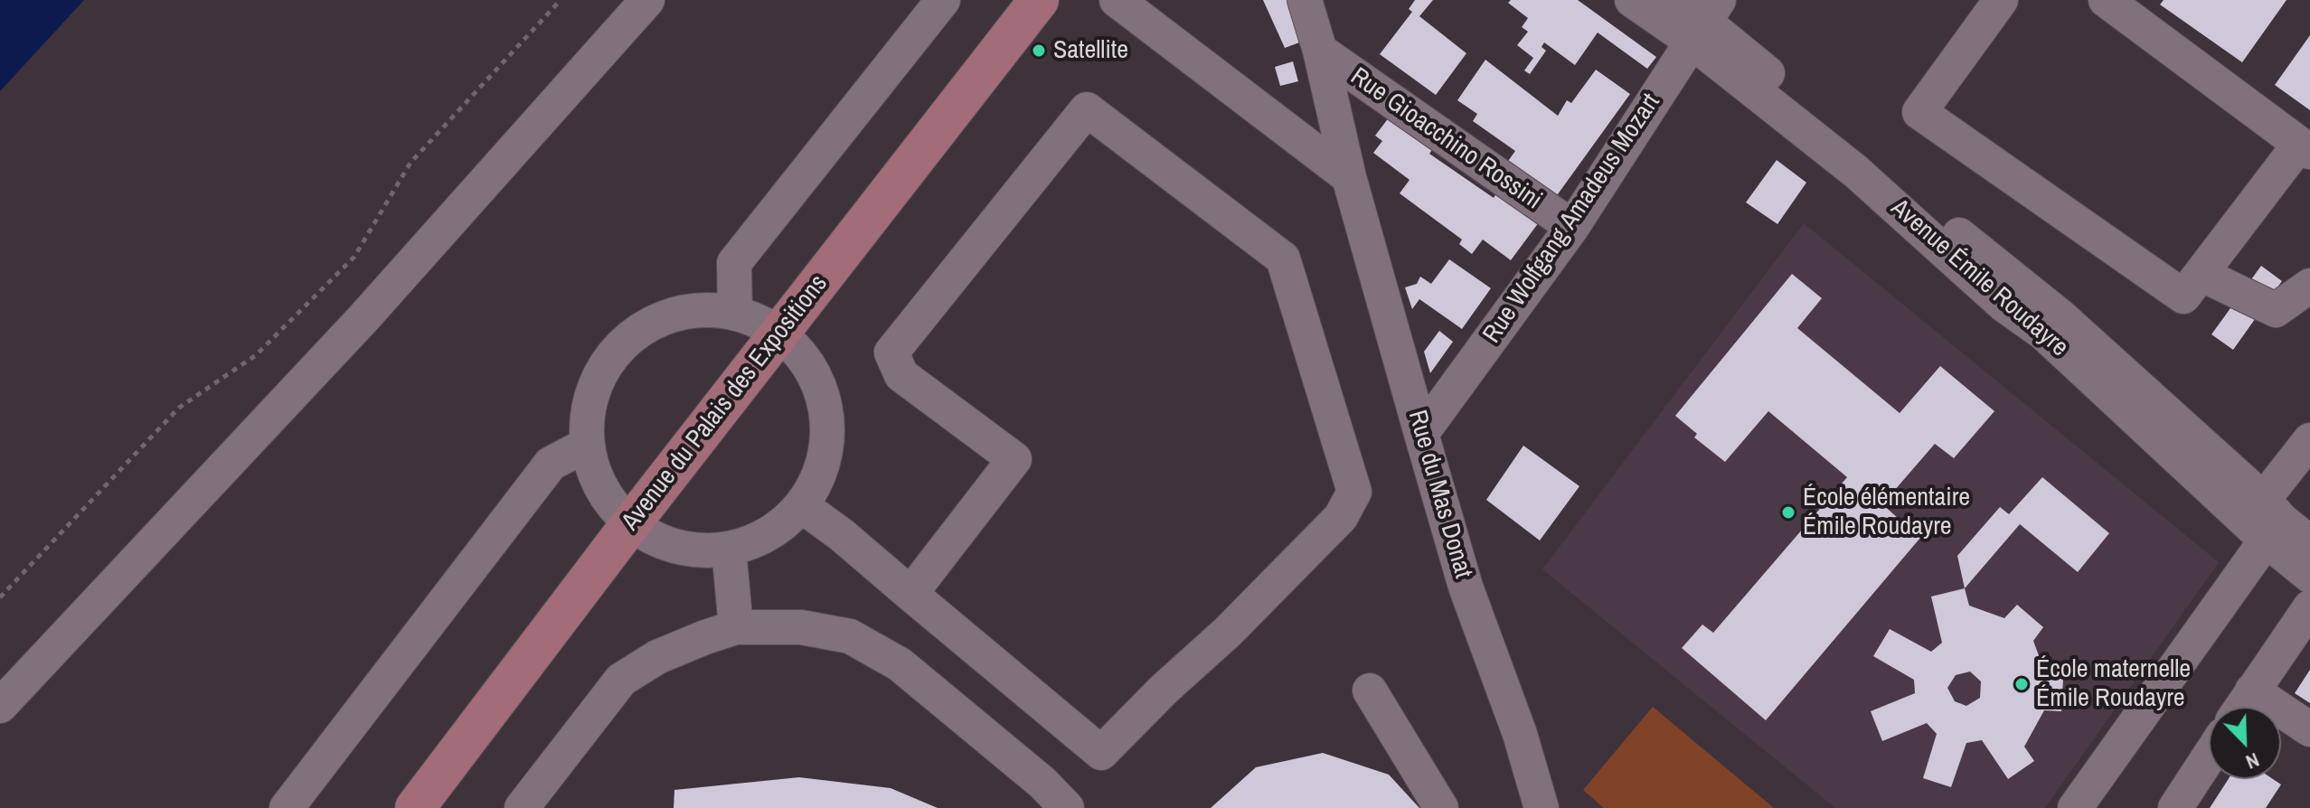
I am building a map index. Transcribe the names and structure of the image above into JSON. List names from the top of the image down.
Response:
{
  "streets": {
    "main road": ["Avenue du Palais des Expositions"],
    "street": [
      "Rue Gioacchino Rossini",
      "Rue Wolfgang Amadeus Mozart",
      "Avenue Émile Roudayre",
      "Rue du Mas Donat"
    ]
  },
  "crossings": [
    ["Rue Gioacchino Rossini", "Rue Wolfgang Amadeus Mozart"],
    ["Rue Gioacchino Rossini", "Rue du Mas Donat"],
    ["Rue Wolfgang Amadeus Mozart", "Avenue Émile Roudayre"],
    ["Rue Wolfgang Amadeus Mozart", "Rue du Mas Donat"]
  ],
  "places": ["Satellite", "École élémentaire Émile Roudayre", "École maternelle Émile Roudayre"],
  "north": "bottom right"
}
